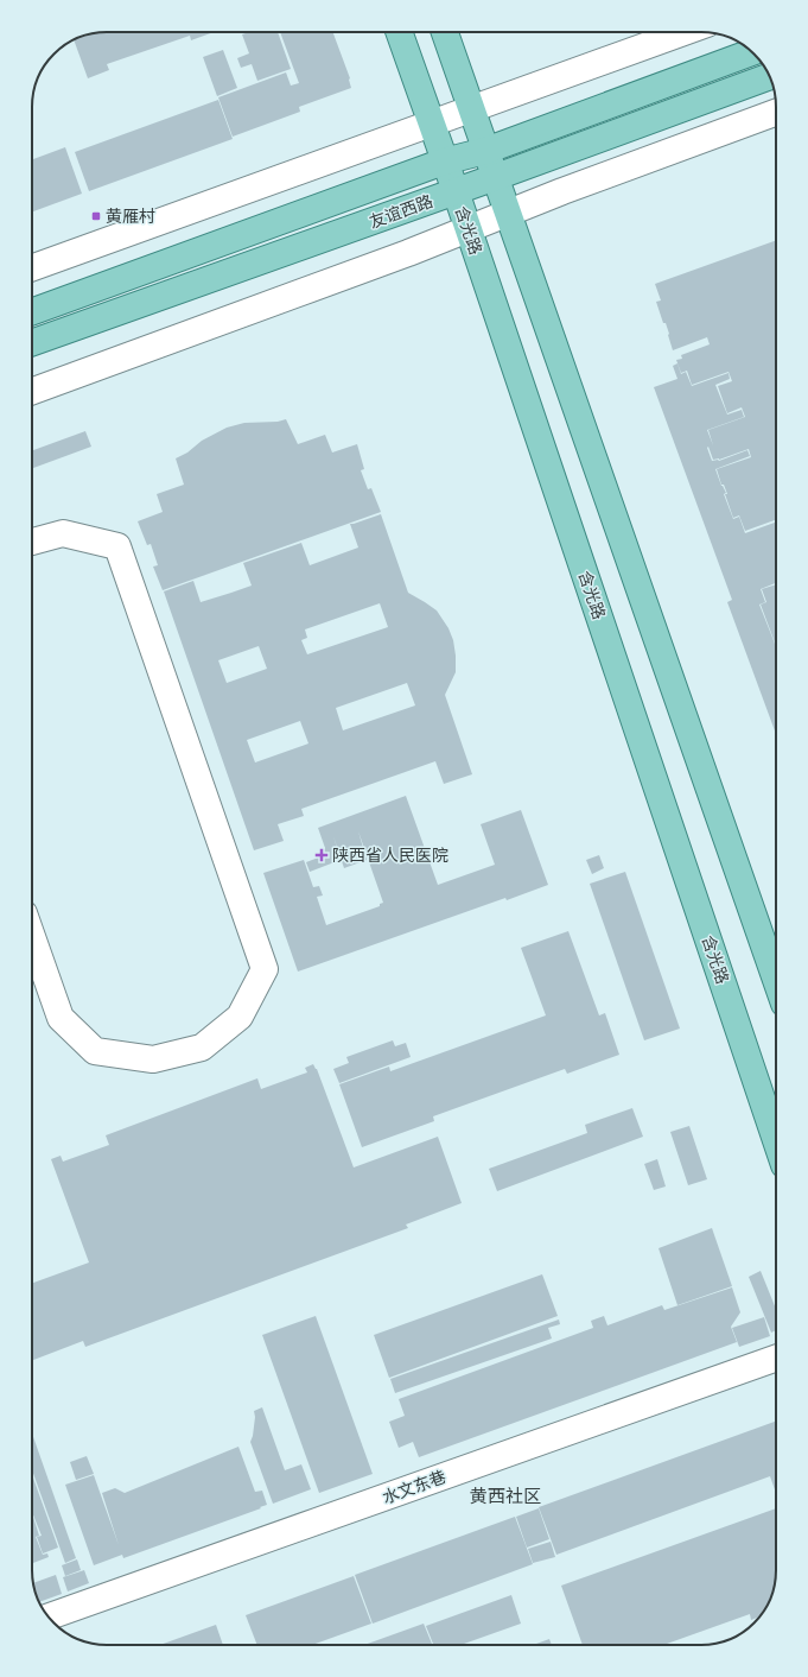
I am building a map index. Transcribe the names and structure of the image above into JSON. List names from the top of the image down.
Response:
{
  "streets": {
    "main road": ["友谊西路", "含光路"],
    "street": ["水文东巷"]
  },
  "crossings": [
    ["友谊西路", "含光路"]
  ],
  "districts": ["黄西社区"],
  "places": {
    "transit": ["黄雁村"],
    "health": ["陕西省人民医院"]
  }
}
